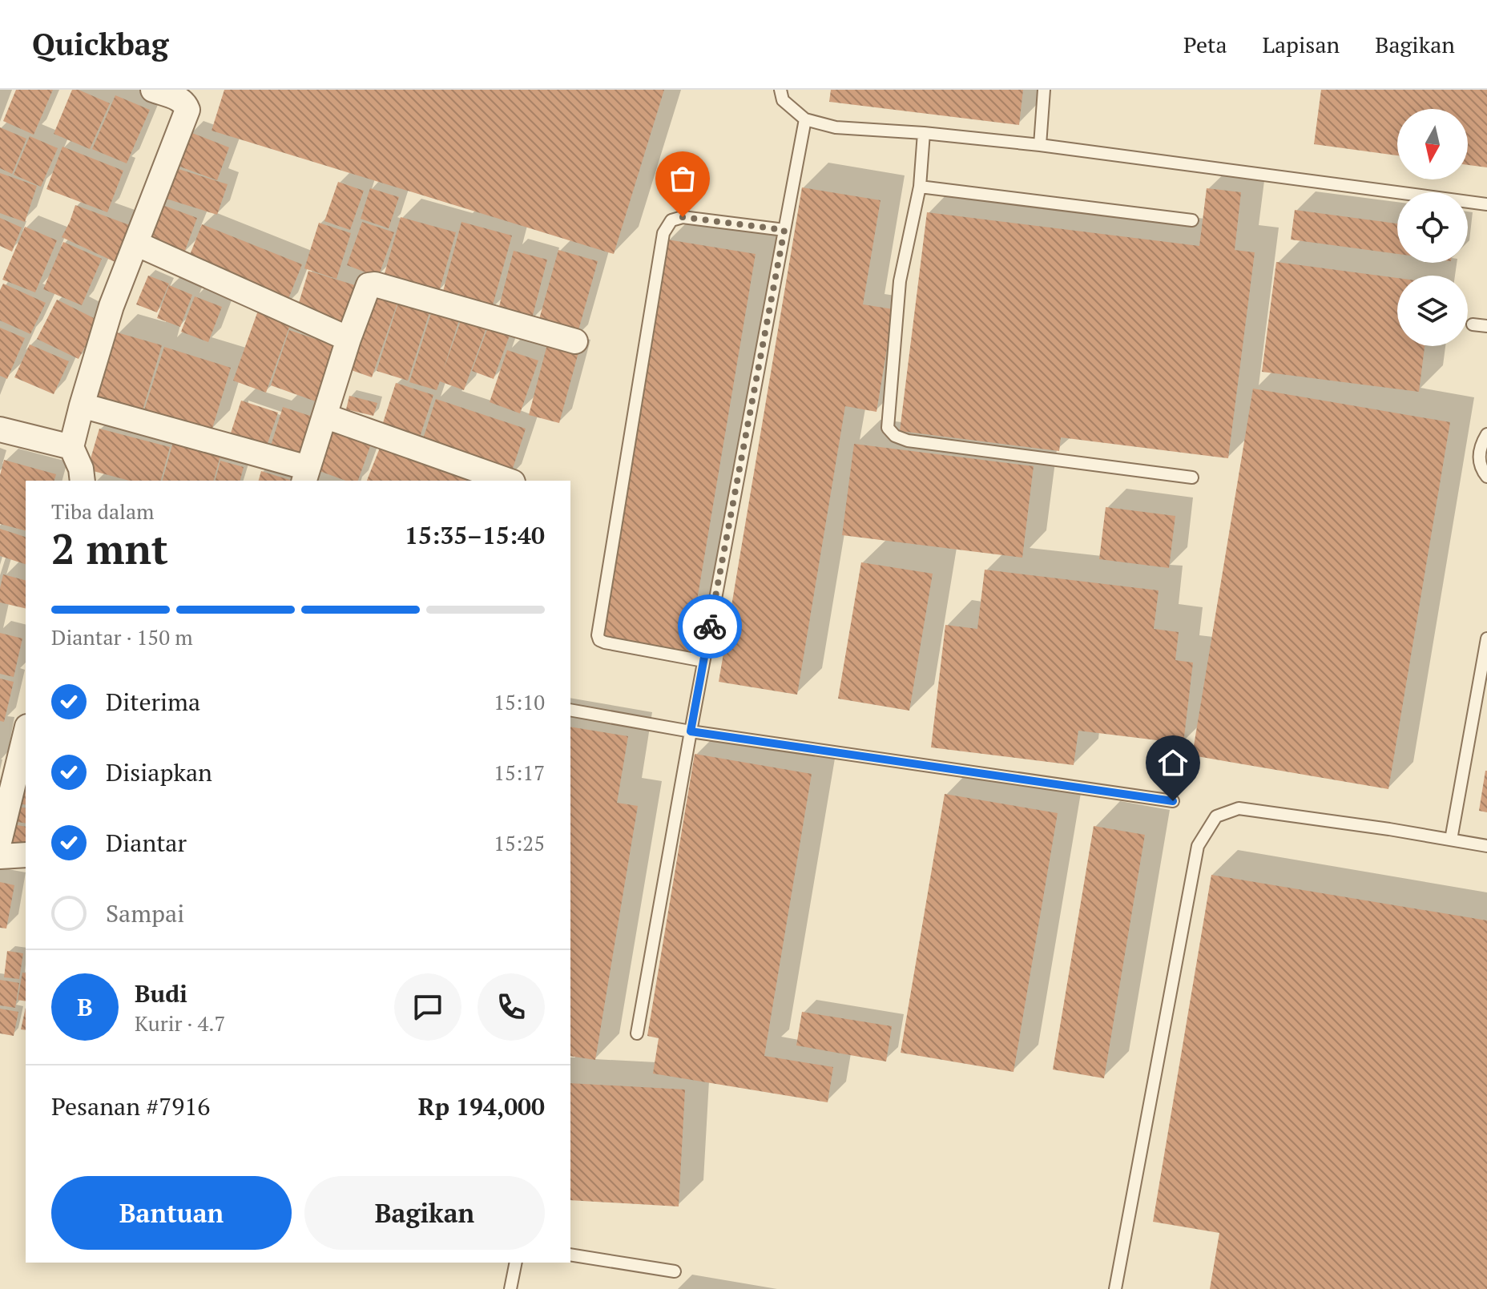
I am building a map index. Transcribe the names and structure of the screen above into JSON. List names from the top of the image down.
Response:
{
  "north": "bottom",
  "page": {
    "header": "Quickbag",
    "nav": ["Peta", "Lapisan", "Bagikan"],
    "heading": ["2 mnt", "Tiba dalam", "15:35–15:40"],
    "panel": [
      "Budi",
      "Kurir · 4.7",
      "Pesanan #7916",
      "Rp 194,000"
    ],
    "bar": "Diantar · 150 m",
    "list": [
      ["Diterima", "15:10"],
      ["Disiapkan", "15:17"],
      ["Diantar", "15:25"],
      "Sampai"
    ],
    "round": "B",
    "buttons": ["Bantuan", "Bagikan"]
  }
}
